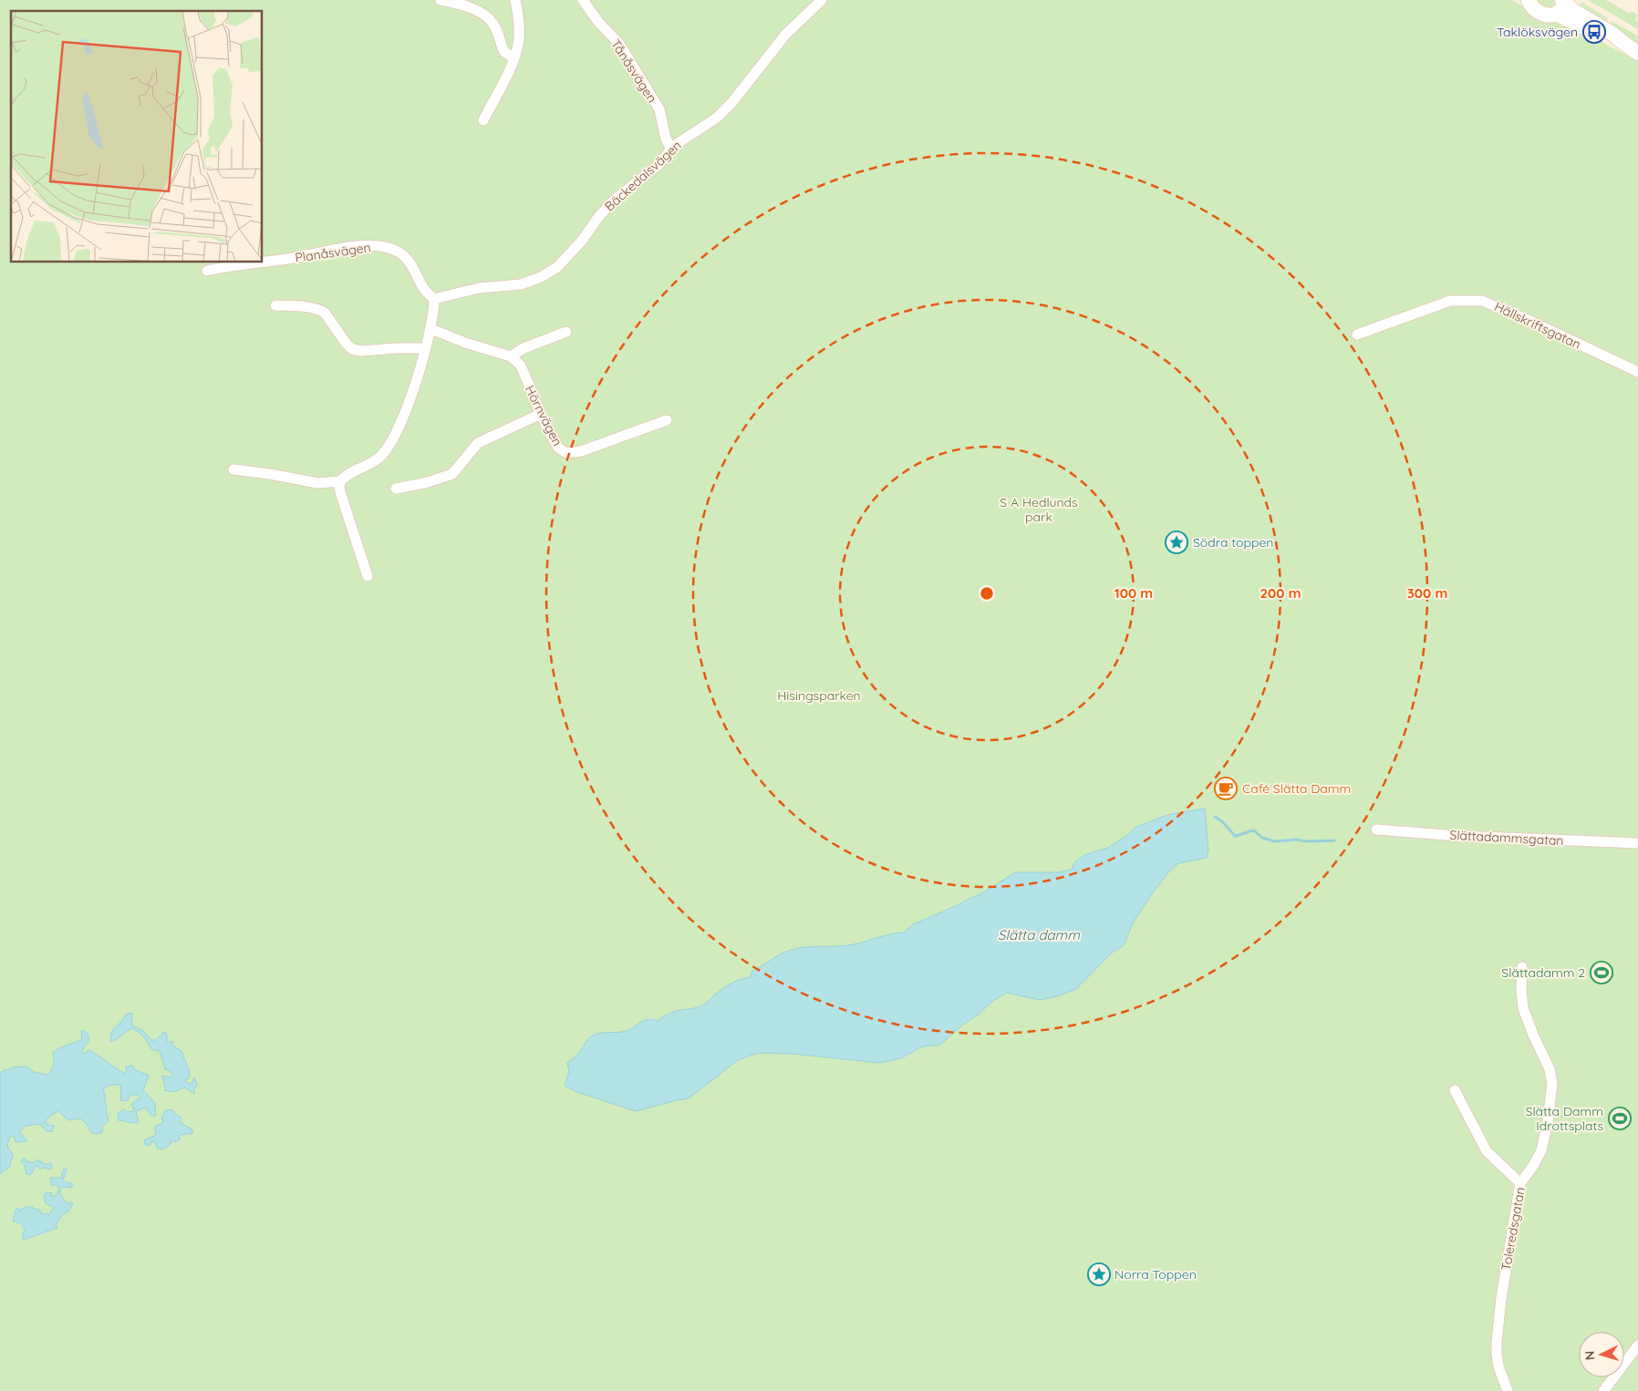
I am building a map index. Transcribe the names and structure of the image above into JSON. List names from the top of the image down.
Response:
{
  "streets": {
    "street": [
      "Tånåsvägen",
      "Bäckedalsvägen",
      "Planåsvägen",
      "Hällskriftsgatan",
      "Hörnvägen",
      "Slättadammsgatan",
      "Toleredsgatan"
    ]
  },
  "crossings": [
    ["Tånåsvägen", "Bäckedalsvägen"],
    ["Bäckedalsvägen", "Planåsvägen"]
  ],
  "water": ["Slätta damm"],
  "parks": ["S A Hedlunds park", "Hisingsparken"],
  "places": {
    "bus stop": ["Taklöksvägen"],
    "place": ["Södra toppen", "Norra Toppen"],
    "cafe": ["Café Slätta Damm"],
    "sports": ["Slättadamm 2", "Slätta Damm Idrottsplats"]
  },
  "north": "left",
  "rings": ["100 m", "200 m", "300 m"]
}
